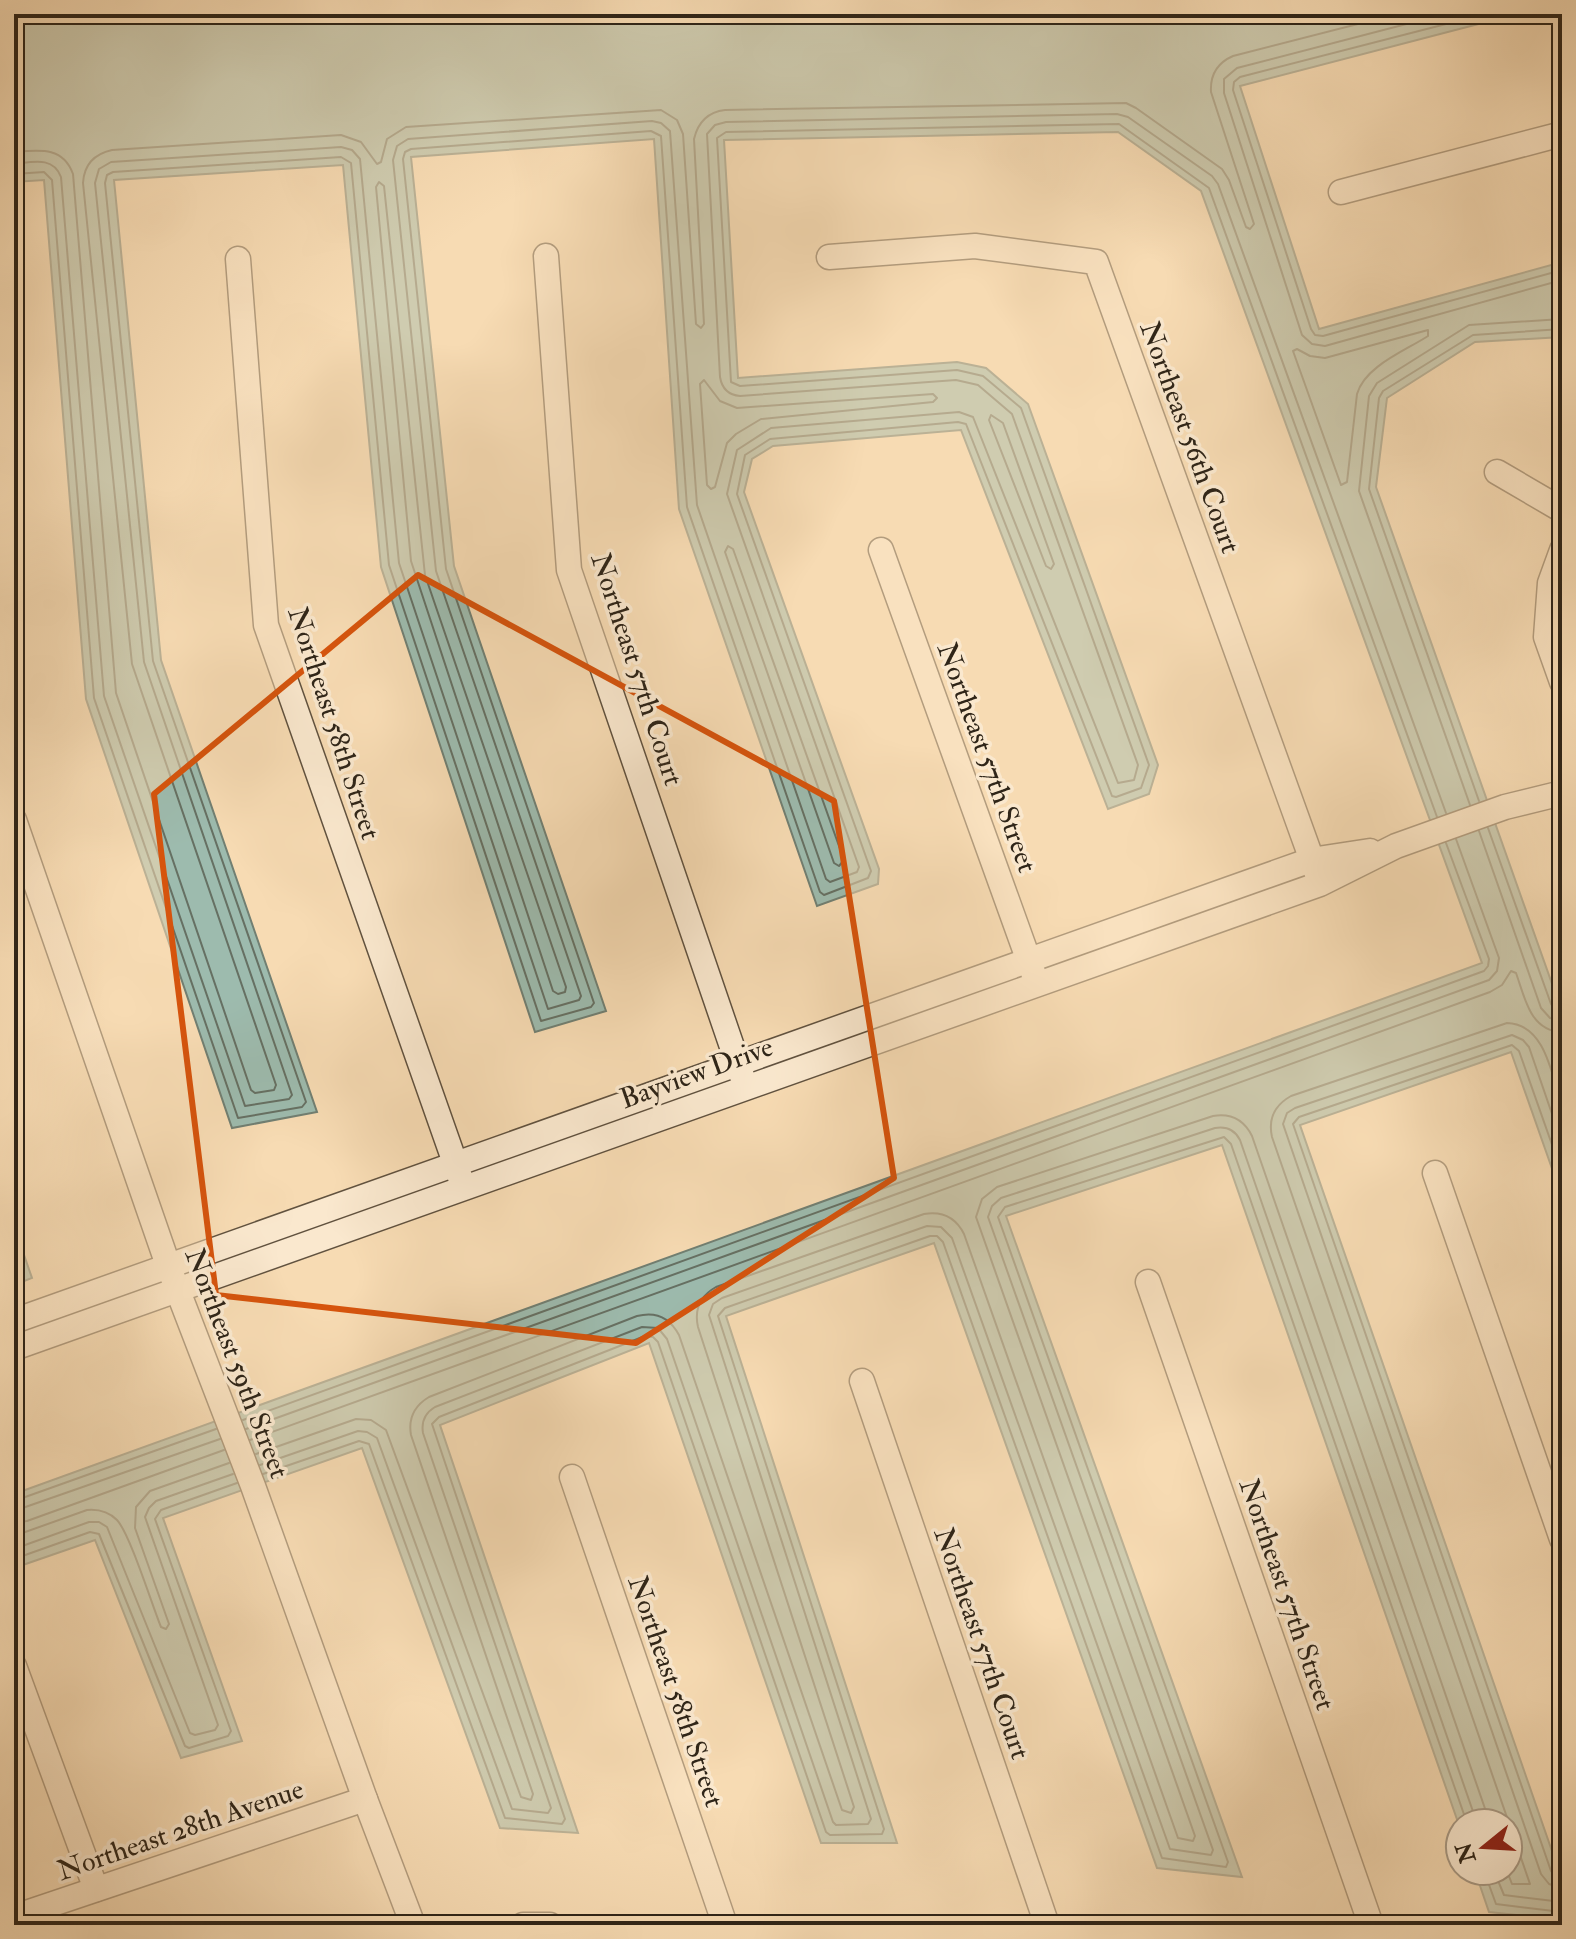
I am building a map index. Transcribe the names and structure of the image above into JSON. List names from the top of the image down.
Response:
{
  "streets": {
    "street": [
      "Northeast 56th Court",
      "Northeast 57th Court",
      "Northeast 58th Street",
      "Northeast 57th Street",
      "Bayview Drive",
      "Northeast 59th Street",
      "Northeast 28th Avenue"
    ]
  },
  "crossings": [
    ["Northeast 56th Court", "Bayview Drive"],
    ["Northeast 57th Court", "Bayview Drive"],
    ["Northeast 58th Street", "Bayview Drive"],
    ["Northeast 57th Street", "Bayview Drive"],
    ["Bayview Drive", "Northeast 59th Street"],
    ["Northeast 59th Street", "Northeast 28th Avenue"]
  ],
  "north": "left"
}
